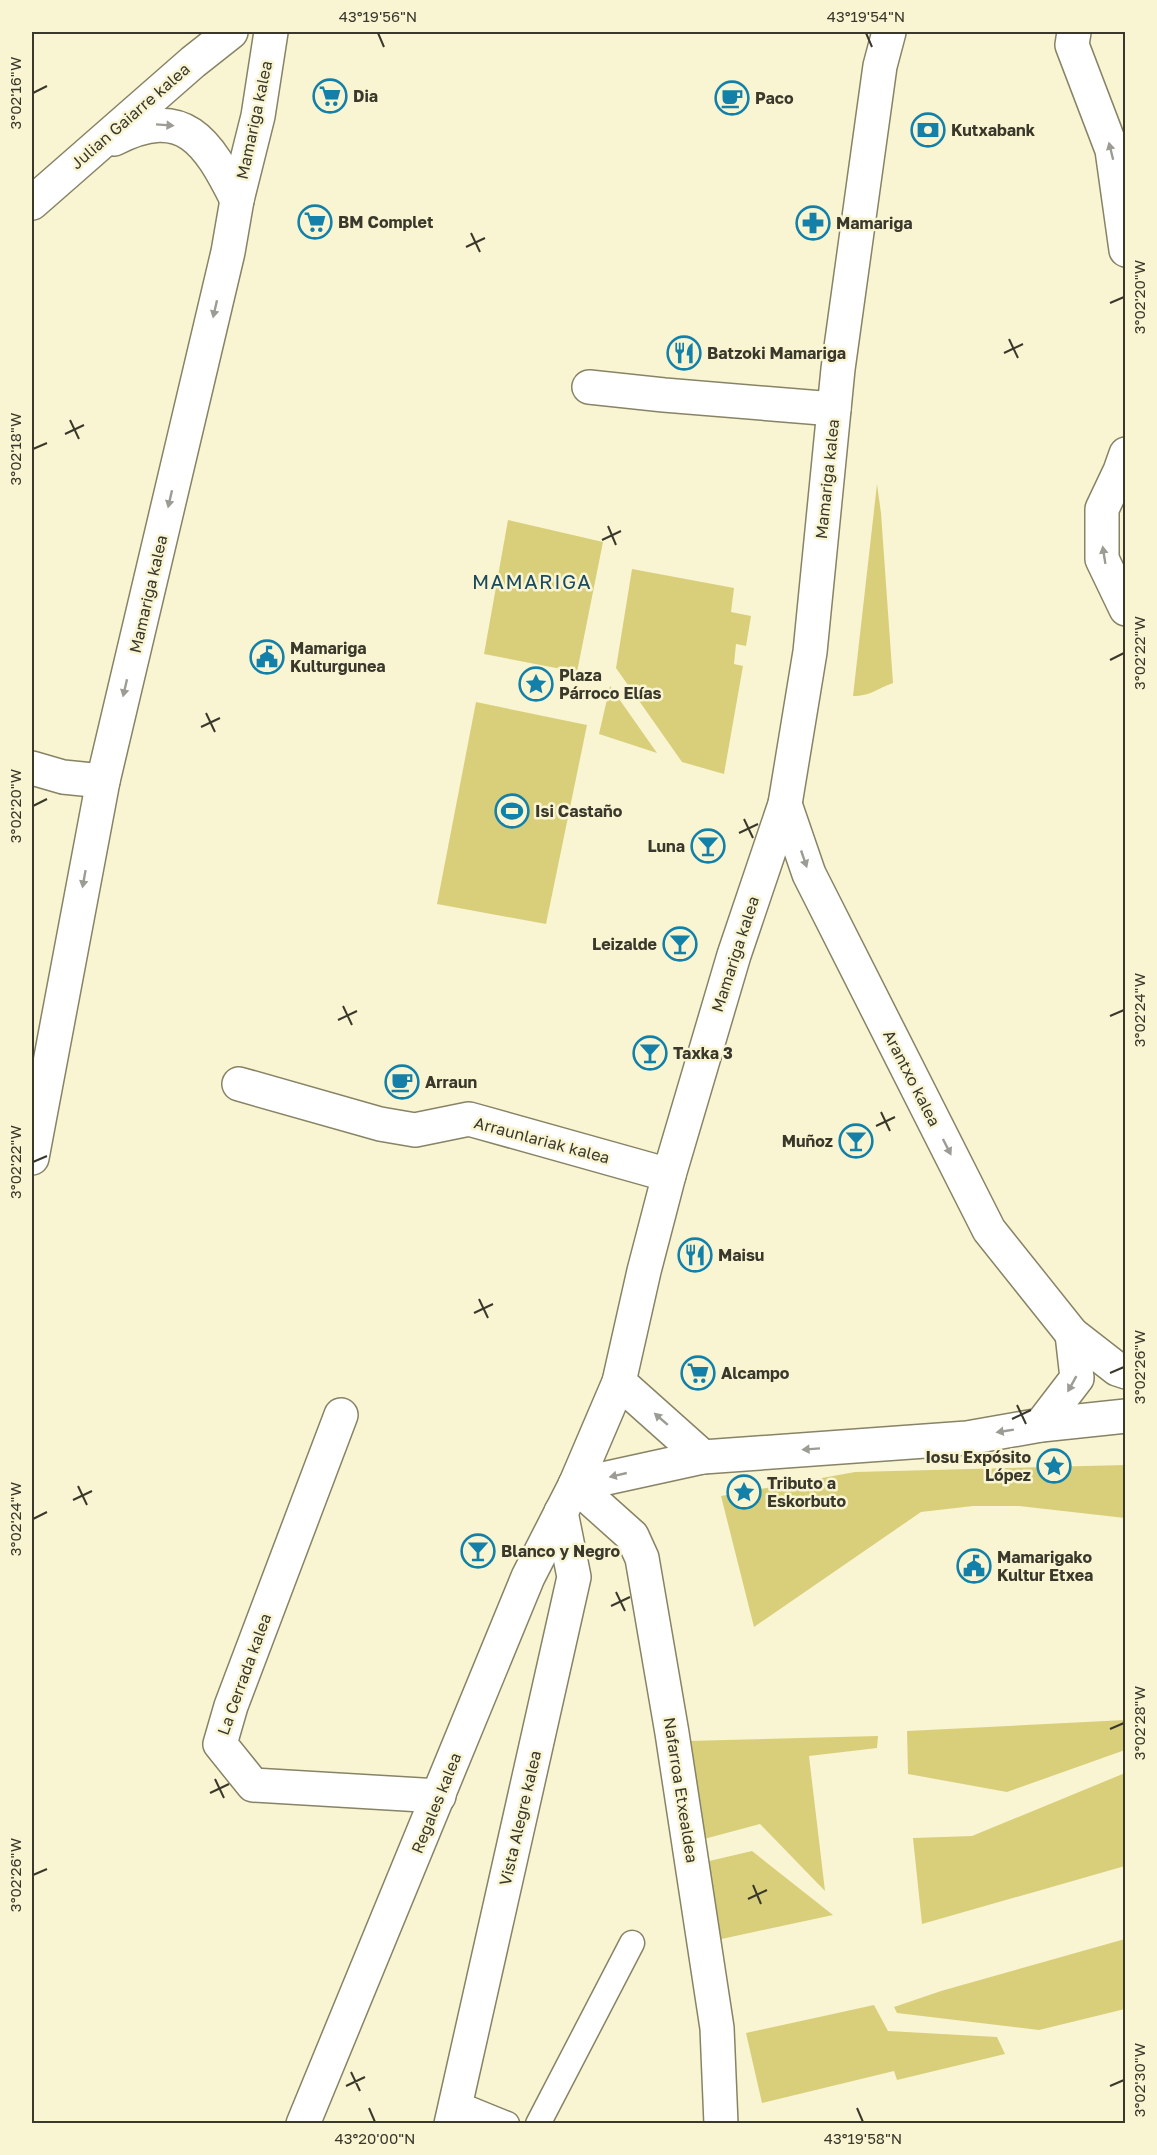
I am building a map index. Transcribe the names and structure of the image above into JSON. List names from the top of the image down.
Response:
{
  "streets": {
    "street": [
      "Julian Gaiarre kalea",
      "Mamariga kalea",
      "Arantxo kalea",
      "Arraunlariak kalea",
      "La Cerrada kalea",
      "Nafarroa Etxealdea",
      "Regales kalea",
      "Vista Alegre kalea"
    ]
  },
  "crossings": [
    ["Mamariga kalea", "Arantxo kalea"],
    ["Mamariga kalea", "Arraunlariak kalea"],
    ["Mamariga kalea", "Nafarroa Etxealdea"],
    ["Mamariga kalea", "Regales kalea"],
    ["Mamariga kalea", "Vista Alegre kalea"],
    ["La Cerrada kalea", "Regales kalea"],
    ["Nafarroa Etxealdea", "Regales kalea"],
    ["Nafarroa Etxealdea", "Vista Alegre kalea"],
    ["Regales kalea", "Vista Alegre kalea"]
  ],
  "one_way": ["Arantxo kalea"],
  "districts": ["MAMARIGA"],
  "places": {
    "supermarket": ["Dia", "BM Complet", "Alcampo"],
    "cafe": ["Paco", "Arraun"],
    "bank": ["Kutxabank"],
    "pharmacy": ["Mamariga"],
    "restaurant": ["Batzoki Mamariga", "Maisu"],
    "public building": ["Mamariga Kulturgunea", "Mamarigako Kultur Etxea"],
    "place": ["Plaza Párroco Elías", "Iosu Expósito López", "Tributo a Eskorbuto"],
    "sports": ["Isi Castaño"],
    "bar": [
      "Luna",
      "Leizalde",
      "Taxka 3",
      "Muñoz",
      "Blanco y Negro"
    ]
  },
  "coordinates": [
    "43°19'56\"N",
    "43°19'54\"N",
    "3°02'16\"W",
    "3°02'20\"W",
    "3°02'18\"W",
    "3°02'22\"W",
    "3°02'24\"W",
    "3°02'26\"W",
    "3°02'28\"W",
    "3°02'30\"W",
    "43°20'00\"N",
    "43°19'58\"N"
  ]
}
